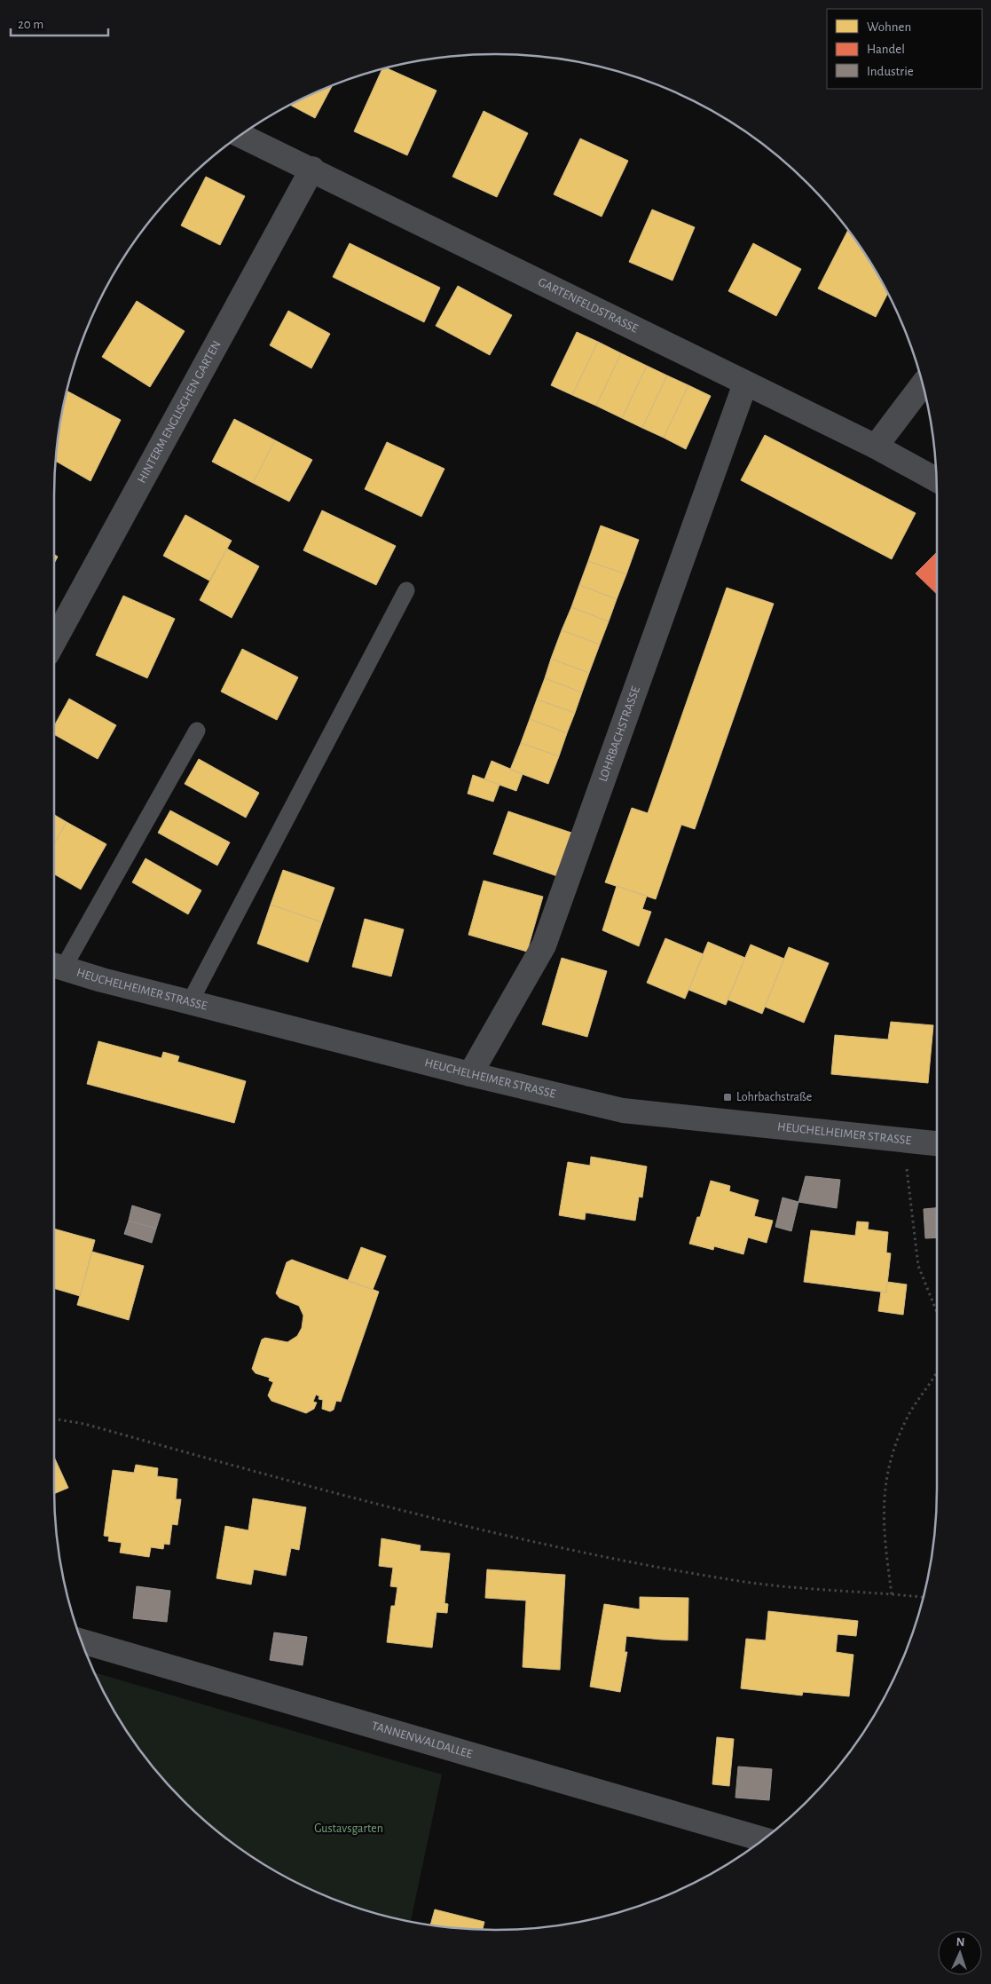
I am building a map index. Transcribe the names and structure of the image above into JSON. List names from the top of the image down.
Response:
{
  "streets": {
    "street": [
      "GARTENFELDSTRASSE",
      "HINTERM ENGLISCHEN GARTEN",
      "LOHRBACHSTRASSE",
      "HEUCHELHEIMER STRASSE",
      "TANNENWALDALLEE"
    ]
  },
  "crossings": [
    ["GARTENFELDSTRASSE", "HINTERM ENGLISCHEN GARTEN"],
    ["GARTENFELDSTRASSE", "LOHRBACHSTRASSE"],
    ["LOHRBACHSTRASSE", "HEUCHELHEIMER STRASSE"]
  ],
  "parks": ["Gustavsgarten"],
  "places": {
    "transit": ["Lohrbachstraße"]
  },
  "legend": ["Wohnen", "Handel", "Industrie"],
  "scale_bar": "20 m",
  "north": "top"
}
